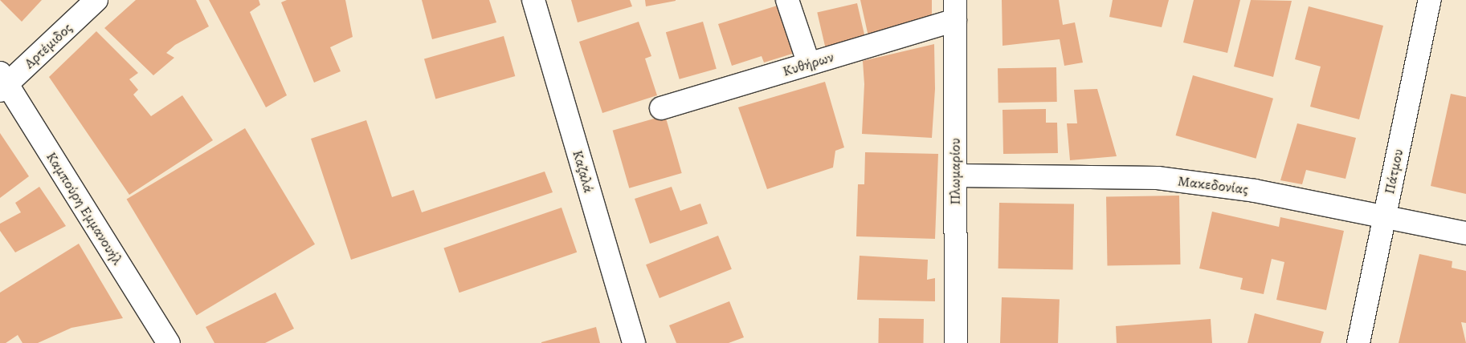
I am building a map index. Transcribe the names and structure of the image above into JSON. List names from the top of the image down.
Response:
{
  "streets": {
    "street": [
      "Αρτέμιδος",
      "Κυθήρων",
      "Καζαλά",
      "Πλωμαρίου",
      "Πάτμου",
      "Μακεδονίας",
      "Καμπούρη Εμμανουήλ"
    ]
  },
  "crossings": [
    ["Αρτέμιδος", "Καμπούρη Εμμανουήλ"],
    ["Κυθήρων", "Πλωμαρίου"],
    ["Πλωμαρίου", "Μακεδονίας"],
    ["Πάτμου", "Μακεδονίας"]
  ]
}
